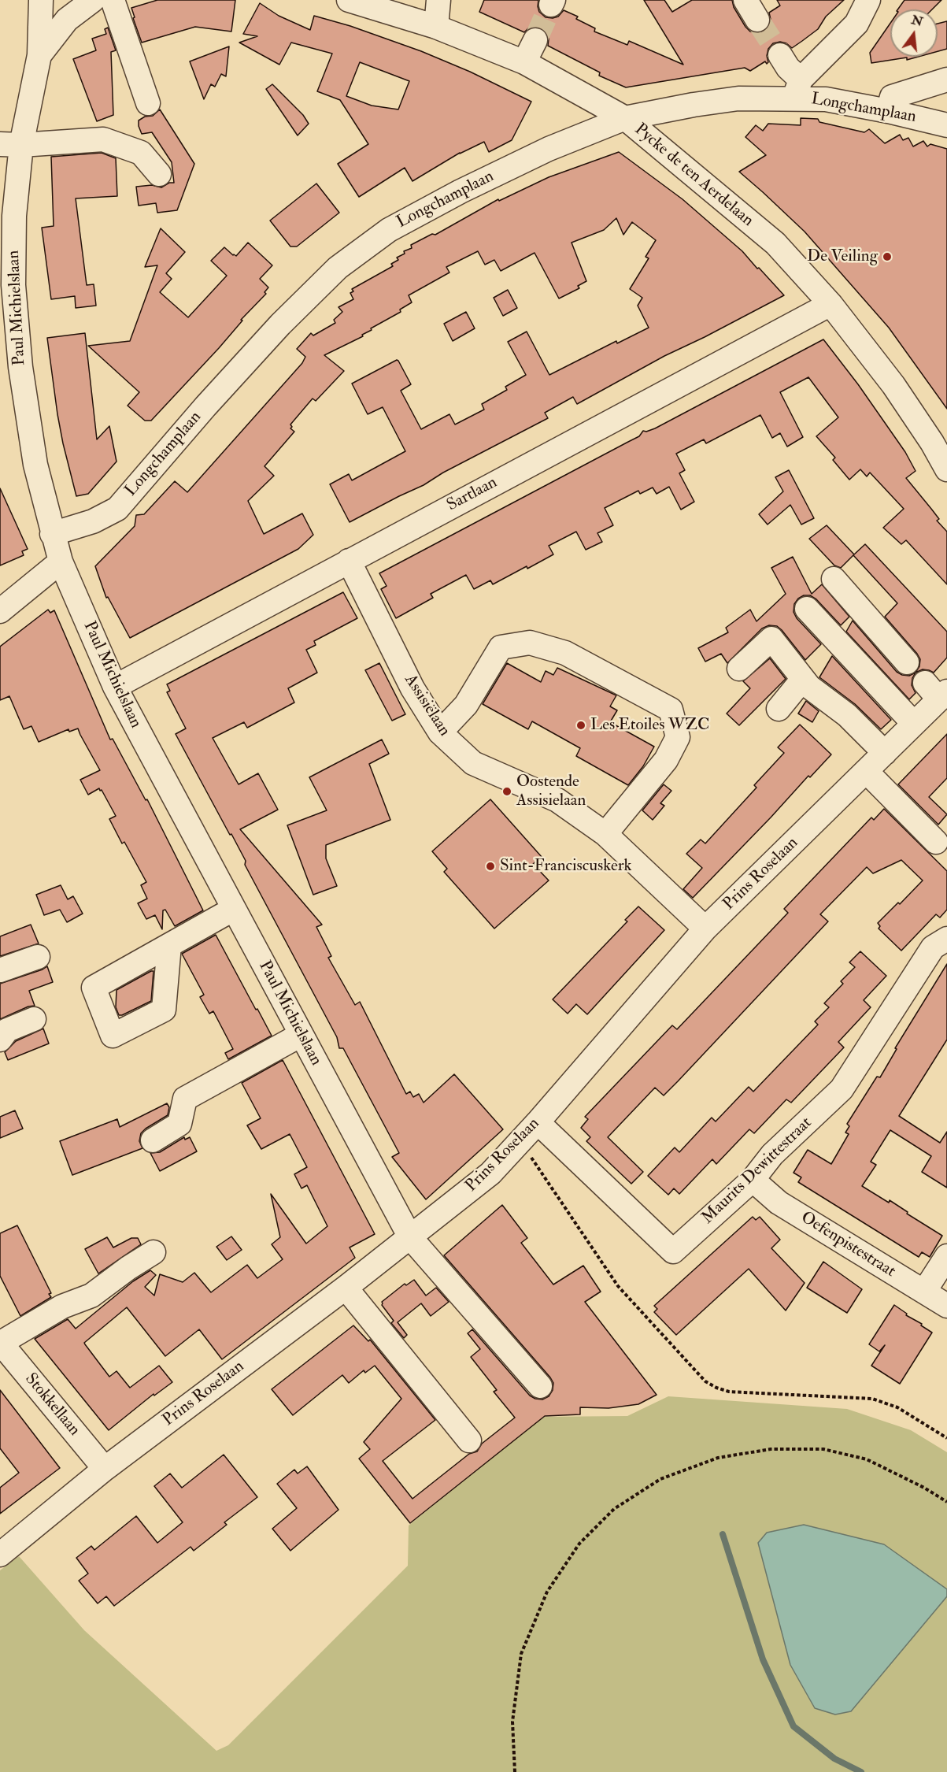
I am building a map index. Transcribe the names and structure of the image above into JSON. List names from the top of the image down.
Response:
{
  "streets": {
    "street": [
      "Longchamplaan",
      "Pycke de ten Aerdelaan",
      "Paul Michielslaan",
      "Sartlaan",
      "Assisiëlaan",
      "Prins Roselaan",
      "Maurits Dewittestraat",
      "Oefenpistestraat",
      "Stokkellaan"
    ]
  },
  "crossings": [
    ["Longchamplaan", "Pycke de ten Aerdelaan"],
    ["Longchamplaan", "Paul Michielslaan"],
    ["Pycke de ten Aerdelaan", "Sartlaan"],
    ["Paul Michielslaan", "Sartlaan"],
    ["Paul Michielslaan", "Prins Roselaan"],
    ["Sartlaan", "Assisiëlaan"],
    ["Assisiëlaan", "Prins Roselaan"],
    ["Prins Roselaan", "Maurits Dewittestraat"],
    ["Prins Roselaan", "Stokkellaan"],
    ["Maurits Dewittestraat", "Oefenpistestraat"]
  ],
  "places": [
    "De Veiling",
    "Les Etoiles WZC",
    "Oostende Assisielaan",
    "Sint-Franciscuskerk"
  ],
  "north": "top"
}
